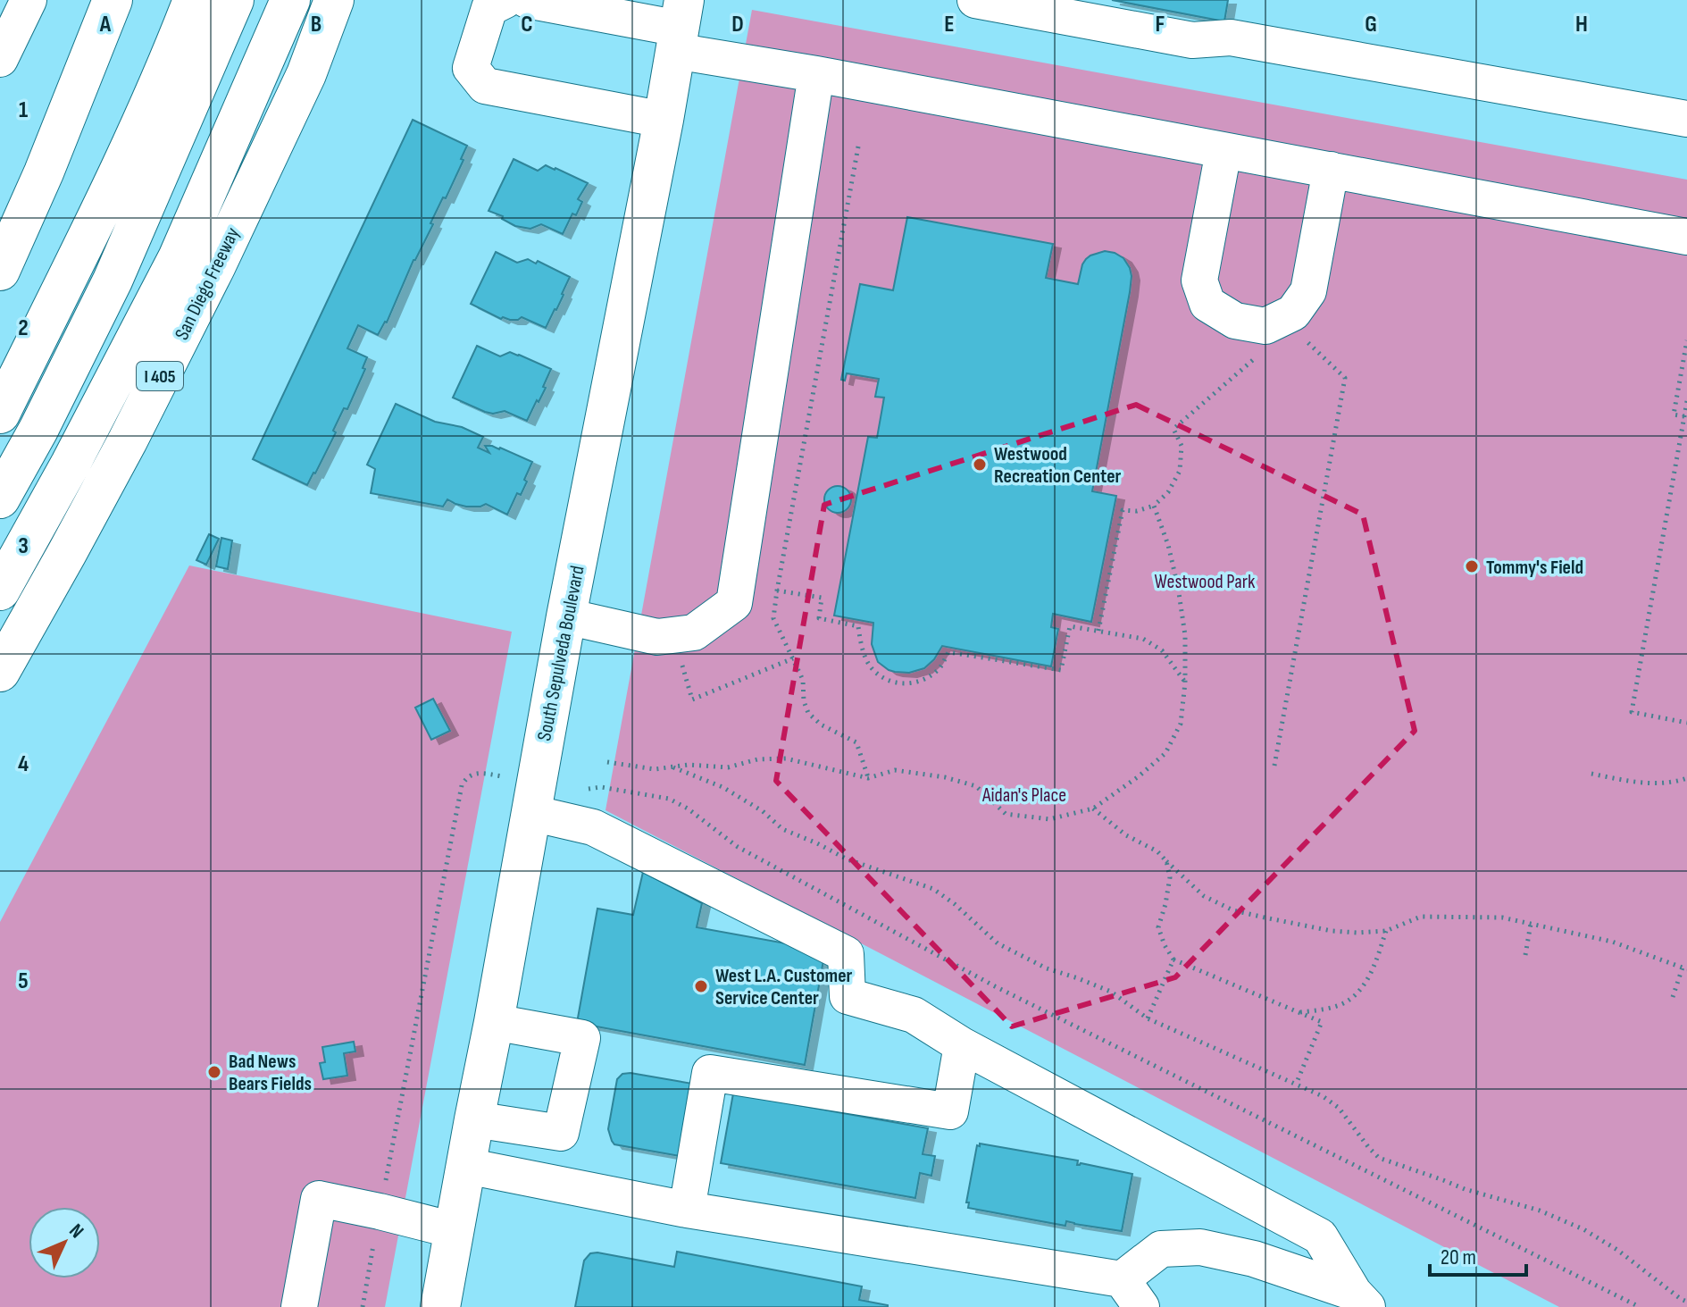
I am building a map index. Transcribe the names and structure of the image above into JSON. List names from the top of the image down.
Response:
{
  "streets": {
    "main road": ["San Diego Freeway", "I 405", "South Sepulveda Boulevard"]
  },
  "parks": ["Westwood Park", "Aidan's Place"],
  "places": [
    "Westwood Recreation Center",
    "Tommy's Field",
    "West L.A. Customer Service Center",
    "Bad News Bears Fields"
  ],
  "scale_bar": "20 m",
  "north": "top right",
  "grid": {
    "columns": [
      "A",
      "B",
      "C",
      "D",
      "E",
      "F",
      "G",
      "H"
    ],
    "rows": [
      "1",
      "2",
      "3",
      "4",
      "5"
    ]
  }
}
